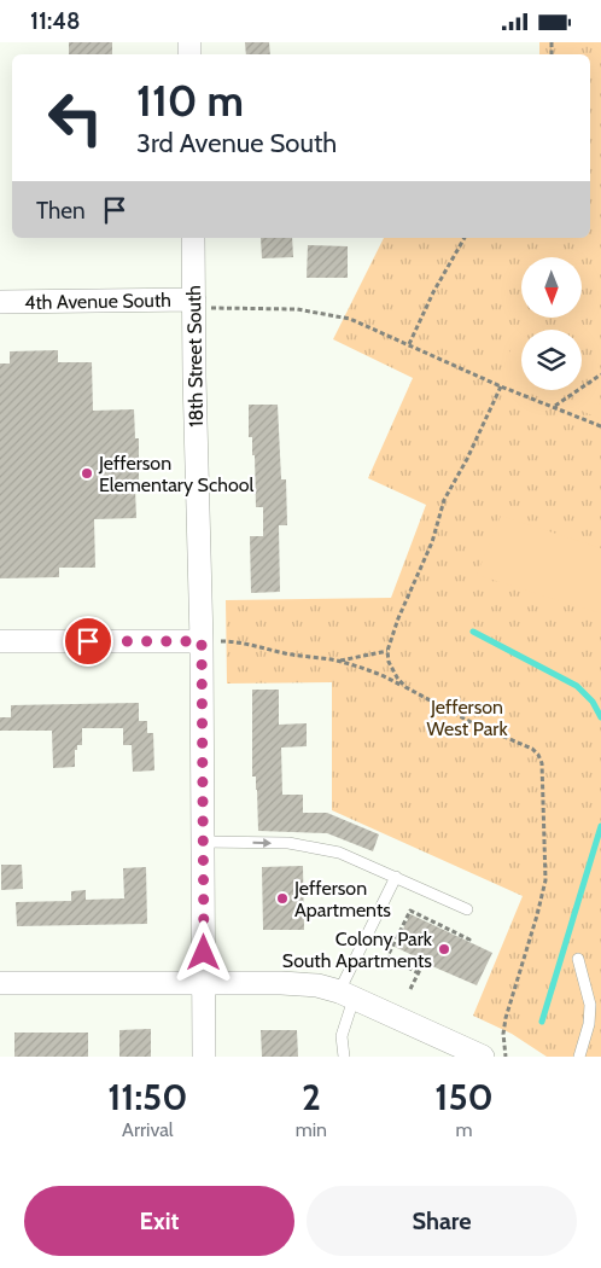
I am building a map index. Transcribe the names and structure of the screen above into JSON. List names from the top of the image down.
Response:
{
  "streets": {
    "street": ["4th Avenue South", "18th Street South"]
  },
  "crossings": [
    ["4th Avenue South", "18th Street South"]
  ],
  "parks": ["Jefferson West Park"],
  "places": ["Jefferson Elementary School", "Jefferson Apartments", "Colony Park South Apartments"],
  "north": "bottom",
  "page": {
    "status": "11:48",
    "turn": ["110 m", "3rd Avenue South"],
    "then": "Then",
    "eta": [
      "11:50",
      "Arrival",
      "2",
      "min",
      "150",
      "m"
    ],
    "buttons": ["Exit", "Share"]
  }
}
